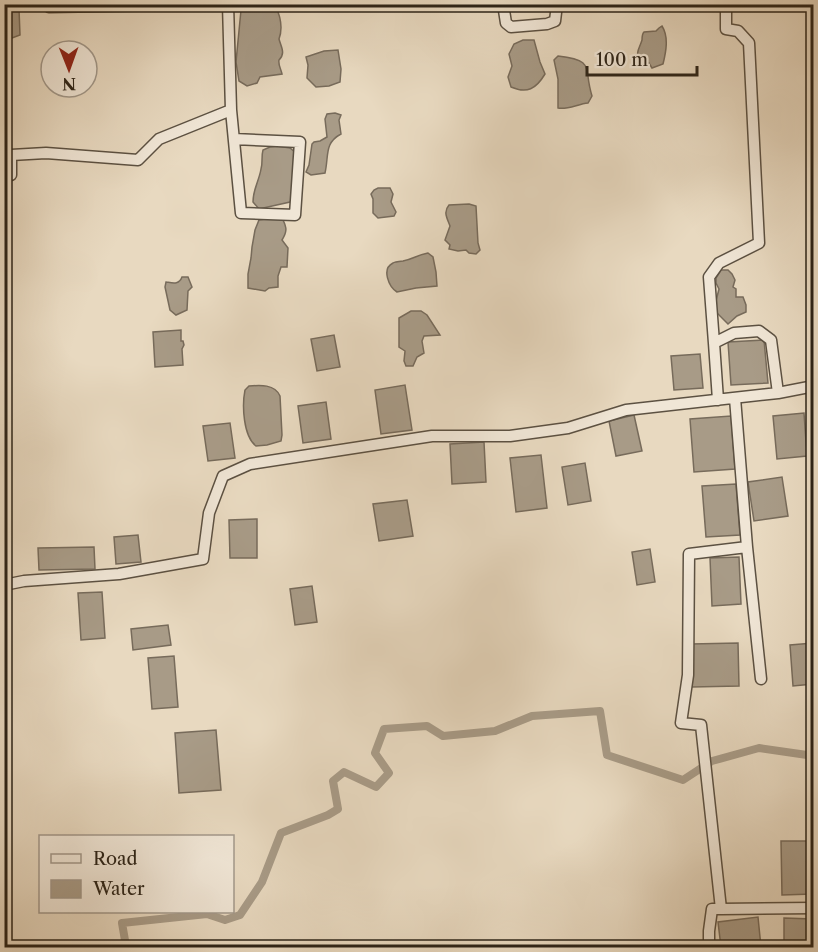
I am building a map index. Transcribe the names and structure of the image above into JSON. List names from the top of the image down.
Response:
{
  "legend": ["Road", "Water"],
  "scale_bar": "100 m",
  "north": "bottom"
}
